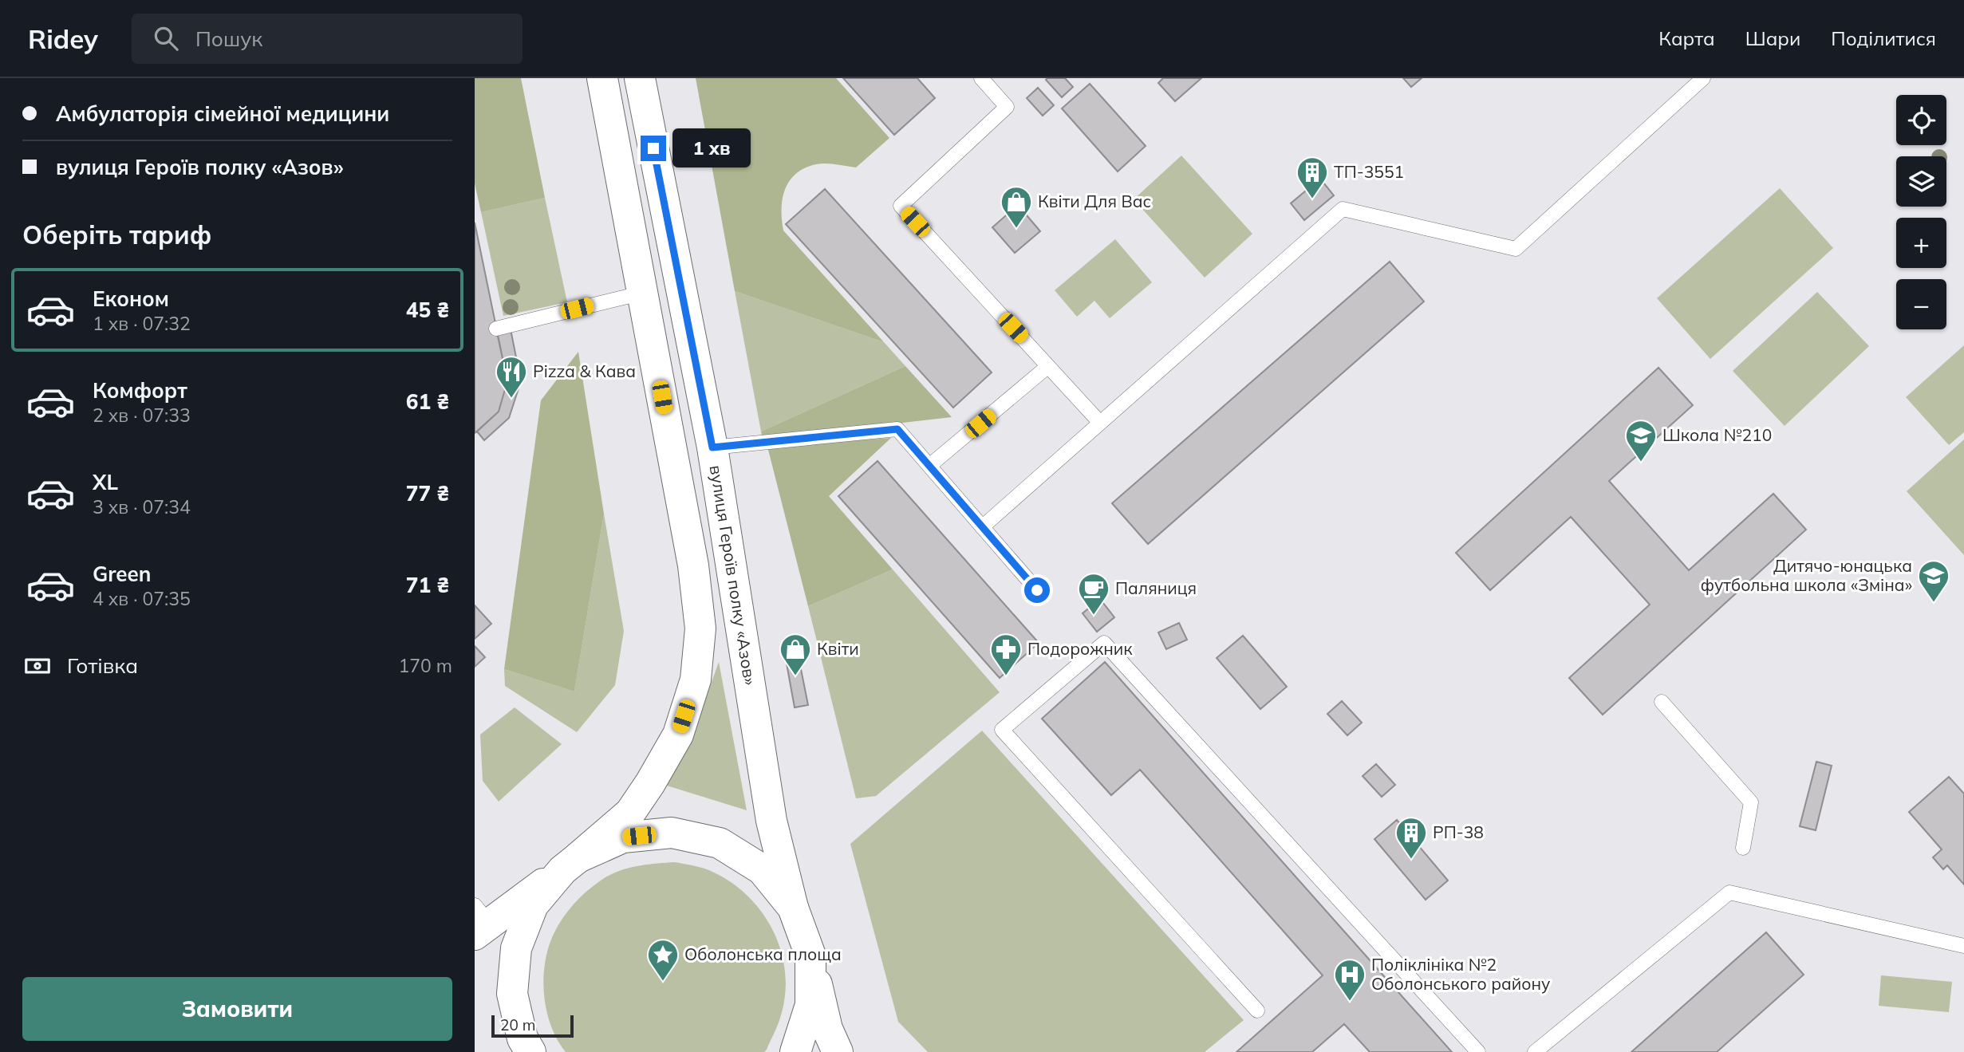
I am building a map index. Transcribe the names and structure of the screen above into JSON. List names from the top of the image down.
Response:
{
  "streets": {
    "main road": ["вулиця Героїв полку «Азов»"]
  },
  "places": {
    "building": ["ТП-3551", "РП-38"],
    "shop": ["Квіти Для Вас", "Квіти"],
    "restaurant": ["Pizza & Кава"],
    "school or university": ["Школа №210", "Дитячо-юнацька футбольна школа «Зміна»"],
    "cafe": ["Паляниця"],
    "pharmacy": ["Подорожник"],
    "place": ["Оболонська площа"],
    "hospital": ["Поліклініка №2 Оболонського району"]
  },
  "scale_bar": "20 m",
  "page": {
    "header": "Ridey",
    "search": "Пошук",
    "nav": ["Карта", "Шари", "Поділитися"],
    "banner": ["Амбулаторія сімейної медицини", "вулиця Героїв полку «Азов»"],
    "map_buttons": ["+", "−"],
    "bubble": "1 хв",
    "heading": "Оберіть тариф",
    "list": [
      {
        "name": "Економ",
        "note": "1 хв · 07:32",
        "value": "45 ₴"
      },
      {
        "name": "Комфорт",
        "note": "2 хв · 07:33",
        "value": "61 ₴"
      },
      {
        "name": "XL",
        "note": "3 хв · 07:34",
        "value": "77 ₴"
      },
      {
        "name": "Green",
        "note": "4 хв · 07:35",
        "value": "71 ₴"
      }
    ],
    "pay": ["Готівка", "170 m"],
    "buttons": "Замовити",
    "scale": "20 m"
  }
}
